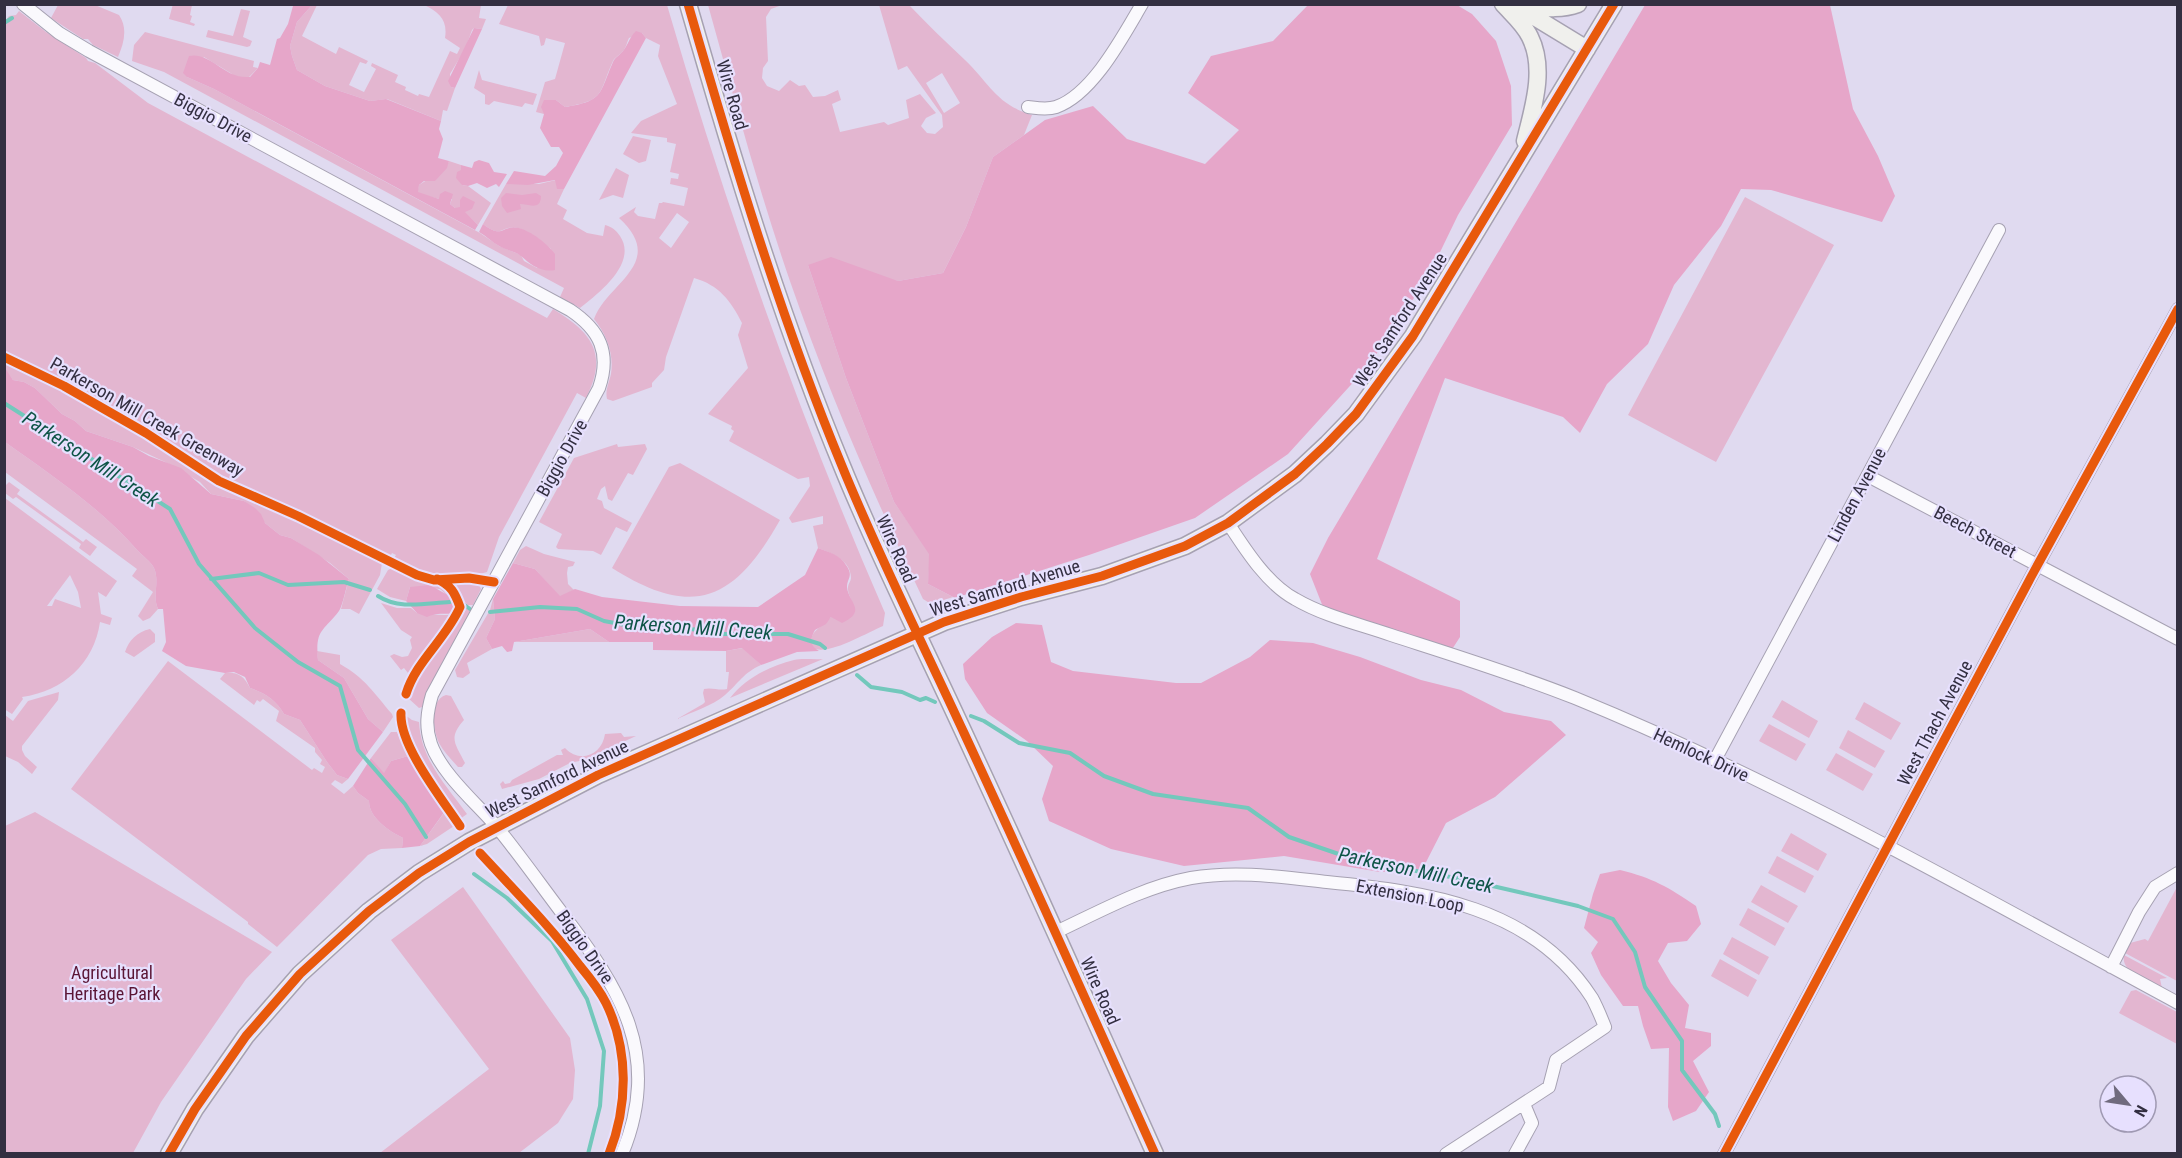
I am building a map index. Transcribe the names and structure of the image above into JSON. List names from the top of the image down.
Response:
{
  "streets": {
    "street": [
      "Wire Road",
      "Biggio Drive",
      "West Samford Avenue",
      "Linden Avenue",
      "Beech Street",
      "West Thach Avenue",
      "Hemlock Drive",
      "Extension Loop"
    ],
    "cycle path": ["Parkerson Mill Creek Greenway"]
  },
  "crossings": [
    ["Wire Road", "West Samford Avenue"],
    ["Wire Road", "Extension Loop"],
    ["Biggio Drive", "West Samford Avenue"],
    ["West Samford Avenue", "Hemlock Drive"],
    ["Linden Avenue", "Beech Street"],
    ["Linden Avenue", "Hemlock Drive"],
    ["Beech Street", "West Thach Avenue"],
    ["West Thach Avenue", "Hemlock Drive"]
  ],
  "water": ["Parkerson Mill Creek"],
  "parks": ["Agricultural Heritage Park"],
  "north": "bottom right"
}
